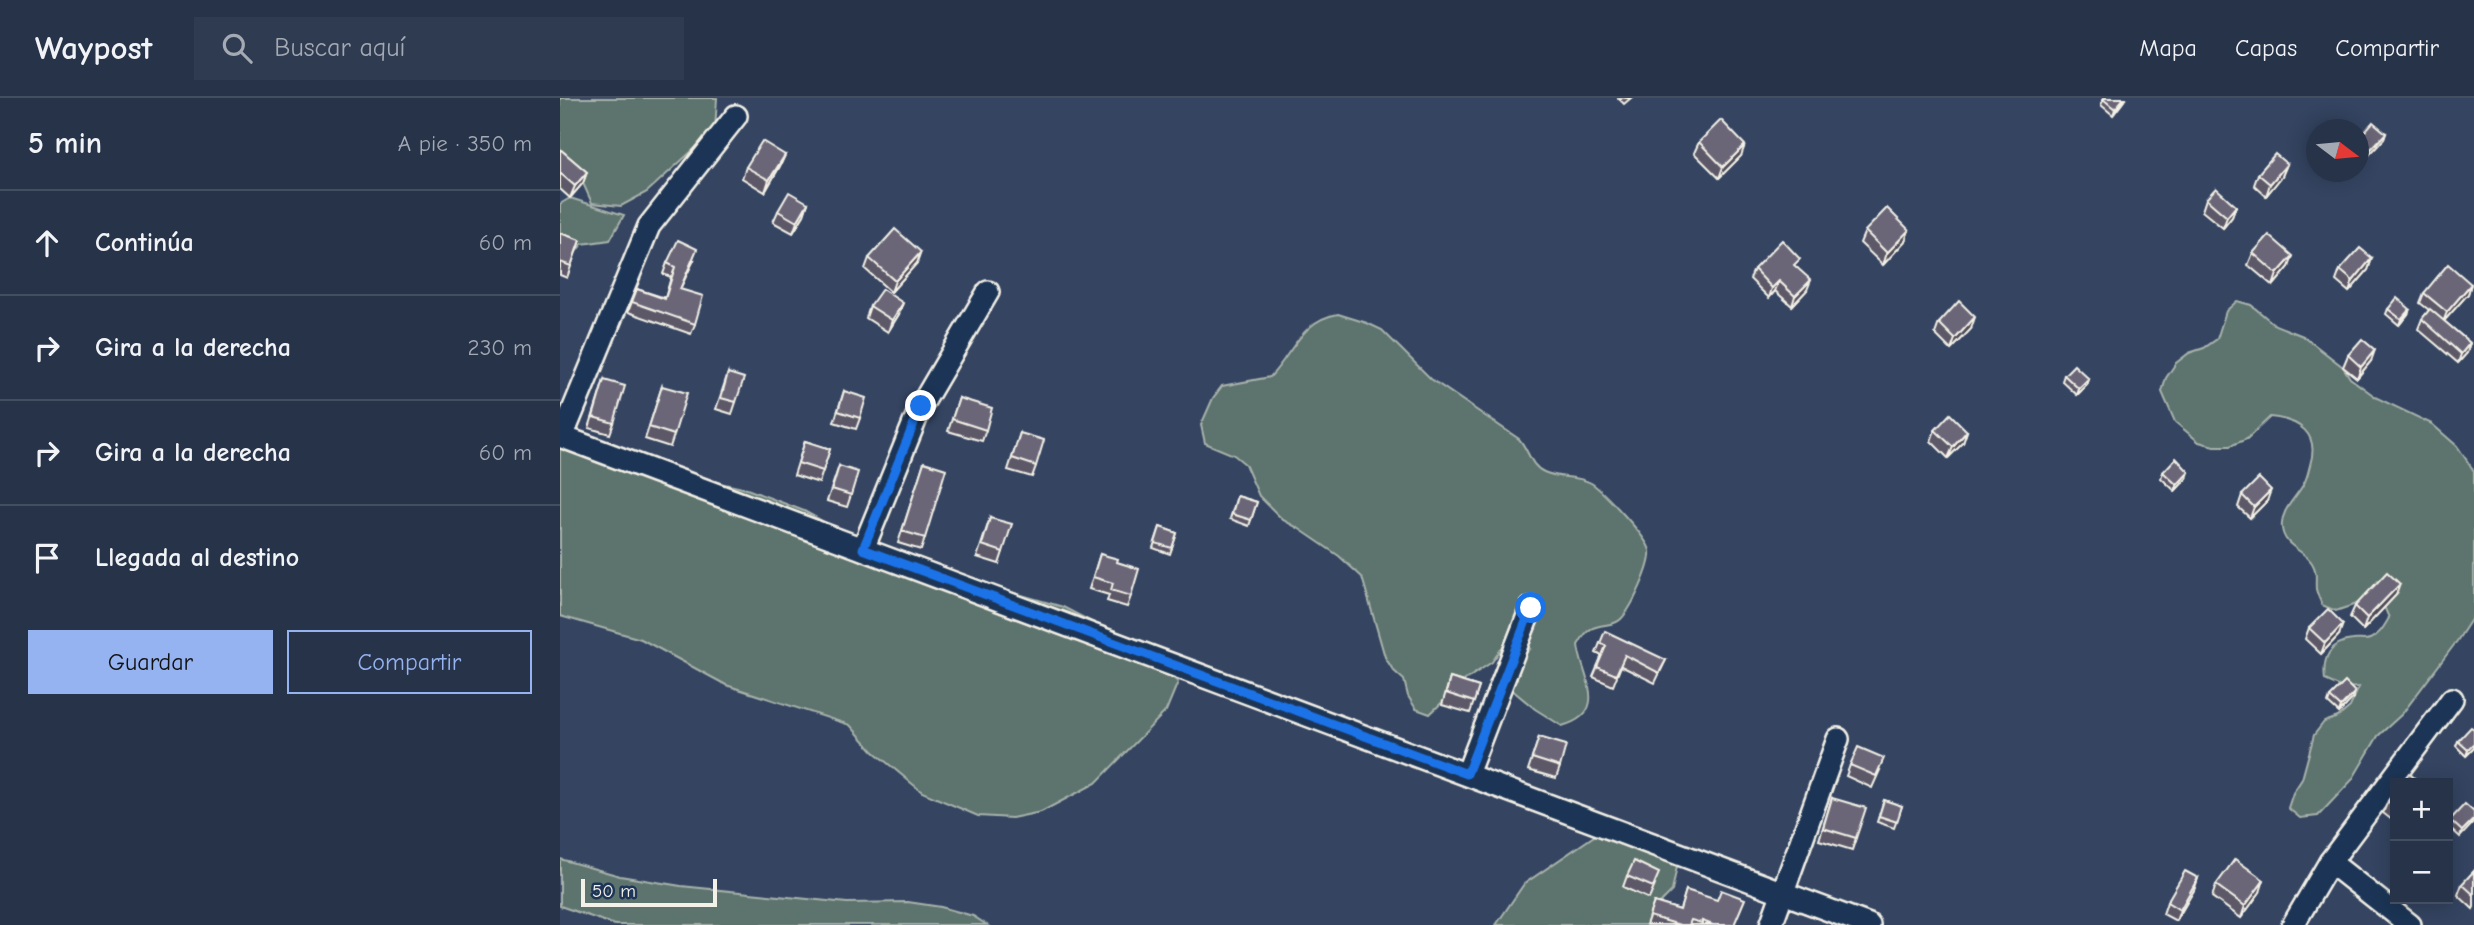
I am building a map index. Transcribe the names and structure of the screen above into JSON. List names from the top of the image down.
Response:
{
  "scale_bar": "50 m",
  "north": "right",
  "page": {
    "header": "Waypost",
    "search": "Buscar aquí",
    "nav": ["Mapa", "Capas", "Compartir"],
    "heading": ["5 min", "A pie · 350 m"],
    "list": [
      ["Continúa", "60 m"],
      ["Gira a la derecha", "230 m"],
      ["Gira a la derecha", "60 m"],
      "Llegada al destino"
    ],
    "buttons": ["Guardar", "Compartir"],
    "map_buttons": ["+", "−"],
    "scale": "50 m"
  }
}
